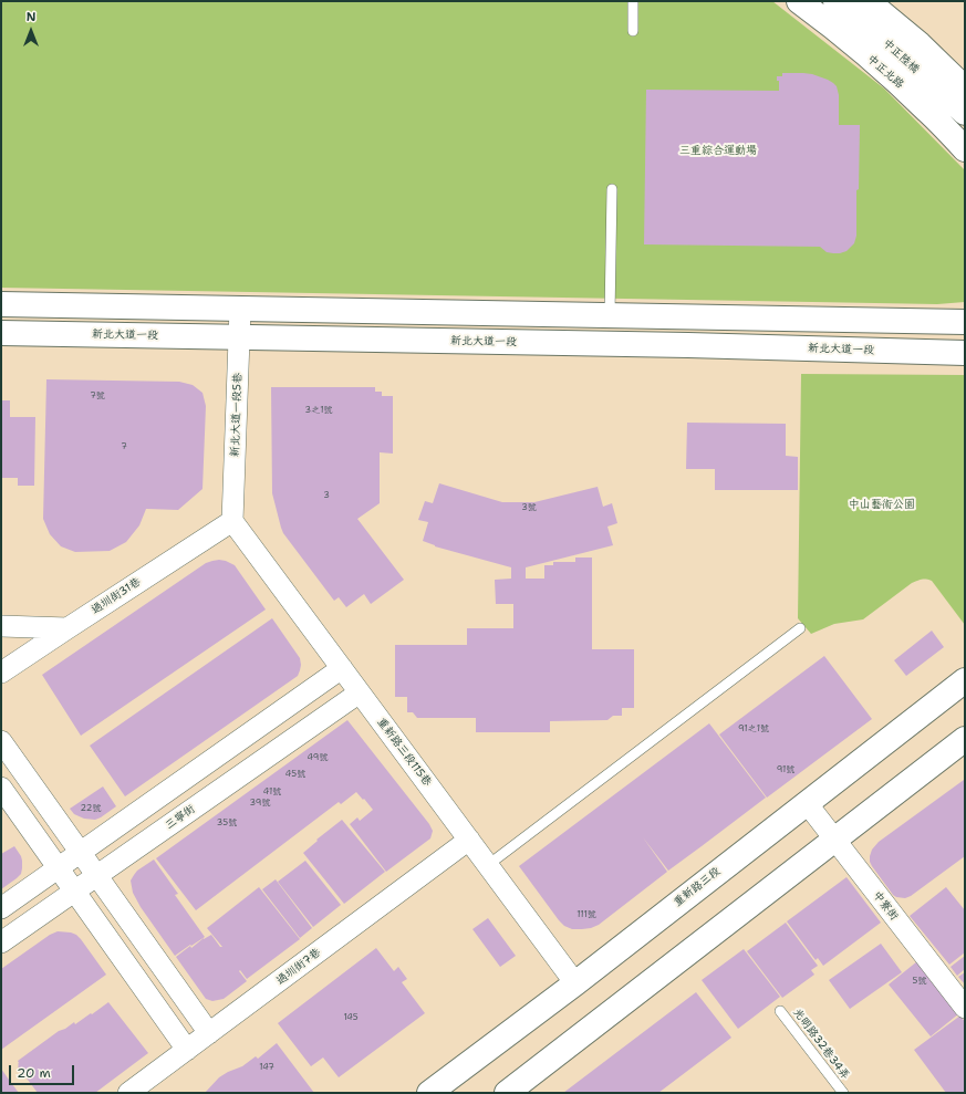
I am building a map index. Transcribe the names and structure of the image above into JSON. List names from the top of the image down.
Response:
{
  "streets": {
    "street": [
      "中正陸橋",
      "中正北路",
      "新北大道一段",
      "新北大道一段5巷",
      "過圳街31巷",
      "重新路三段115巷",
      "三寧街",
      "重新路三段",
      "中寮街",
      "過圳街7巷"
    ],
    "lane": ["光明路32巷34弄"]
  },
  "crossings": [
    ["新北大道一段", "新北大道一段5巷"],
    ["新北大道一段5巷", "過圳街31巷"],
    ["新北大道一段5巷", "重新路三段115巷"],
    ["過圳街31巷", "重新路三段115巷"],
    ["重新路三段115巷", "三寧街"],
    ["重新路三段115巷", "重新路三段"],
    ["重新路三段115巷", "過圳街7巷"],
    ["重新路三段", "中寮街"]
  ],
  "parks": ["三重綜合運動場", "中山藝術公園"],
  "house_numbers": [
    "7號",
    "3之1號",
    "7",
    "3",
    "3號",
    "91之1號",
    "49號",
    "91號",
    "45號",
    "41號",
    "39號",
    "22號",
    "35號",
    "111號",
    "5號",
    "145",
    "147"
  ],
  "scale_bar": "20 m",
  "north": "top"
}
